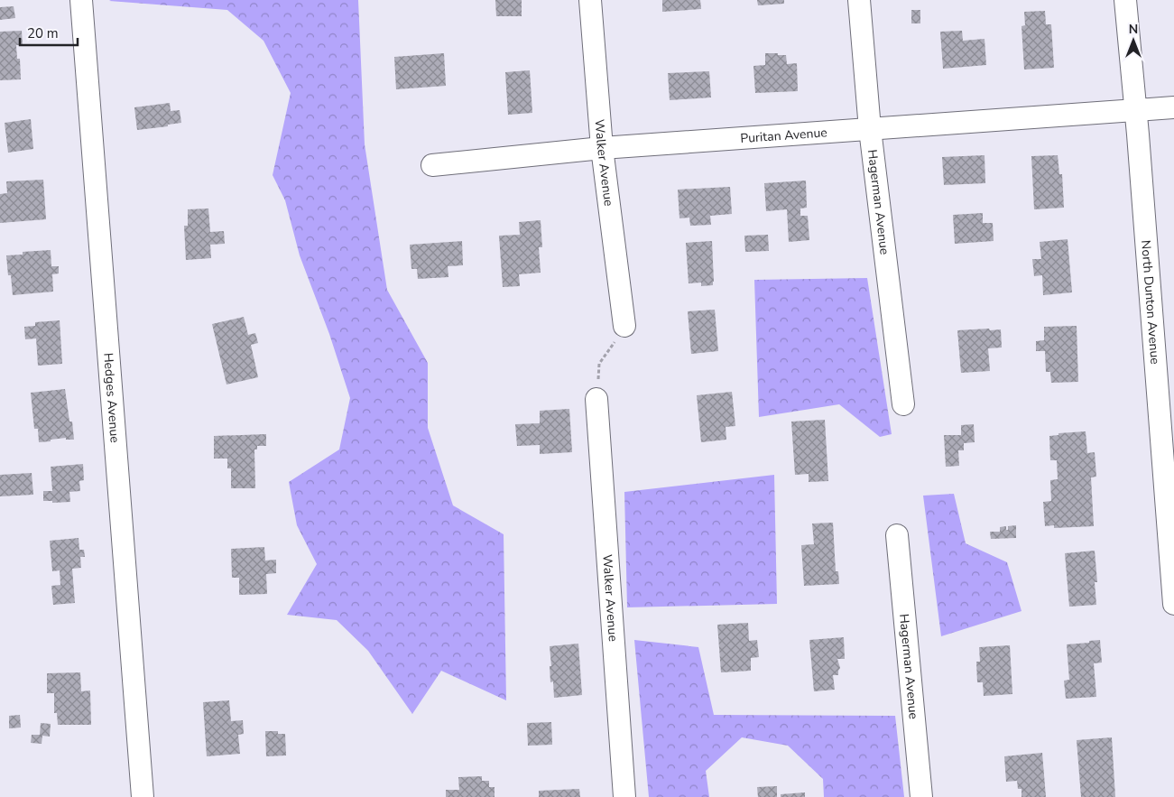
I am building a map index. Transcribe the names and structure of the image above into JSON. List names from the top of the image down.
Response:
{
  "streets": {
    "street": [
      "Puritan Avenue",
      "Walker Avenue",
      "Hagerman Avenue",
      "North Dunton Avenue",
      "Hedges Avenue"
    ]
  },
  "crossings": [
    ["Puritan Avenue", "Walker Avenue"],
    ["Puritan Avenue", "Hagerman Avenue"],
    ["Puritan Avenue", "North Dunton Avenue"]
  ],
  "scale_bar": "20 m",
  "north": "top"
}
